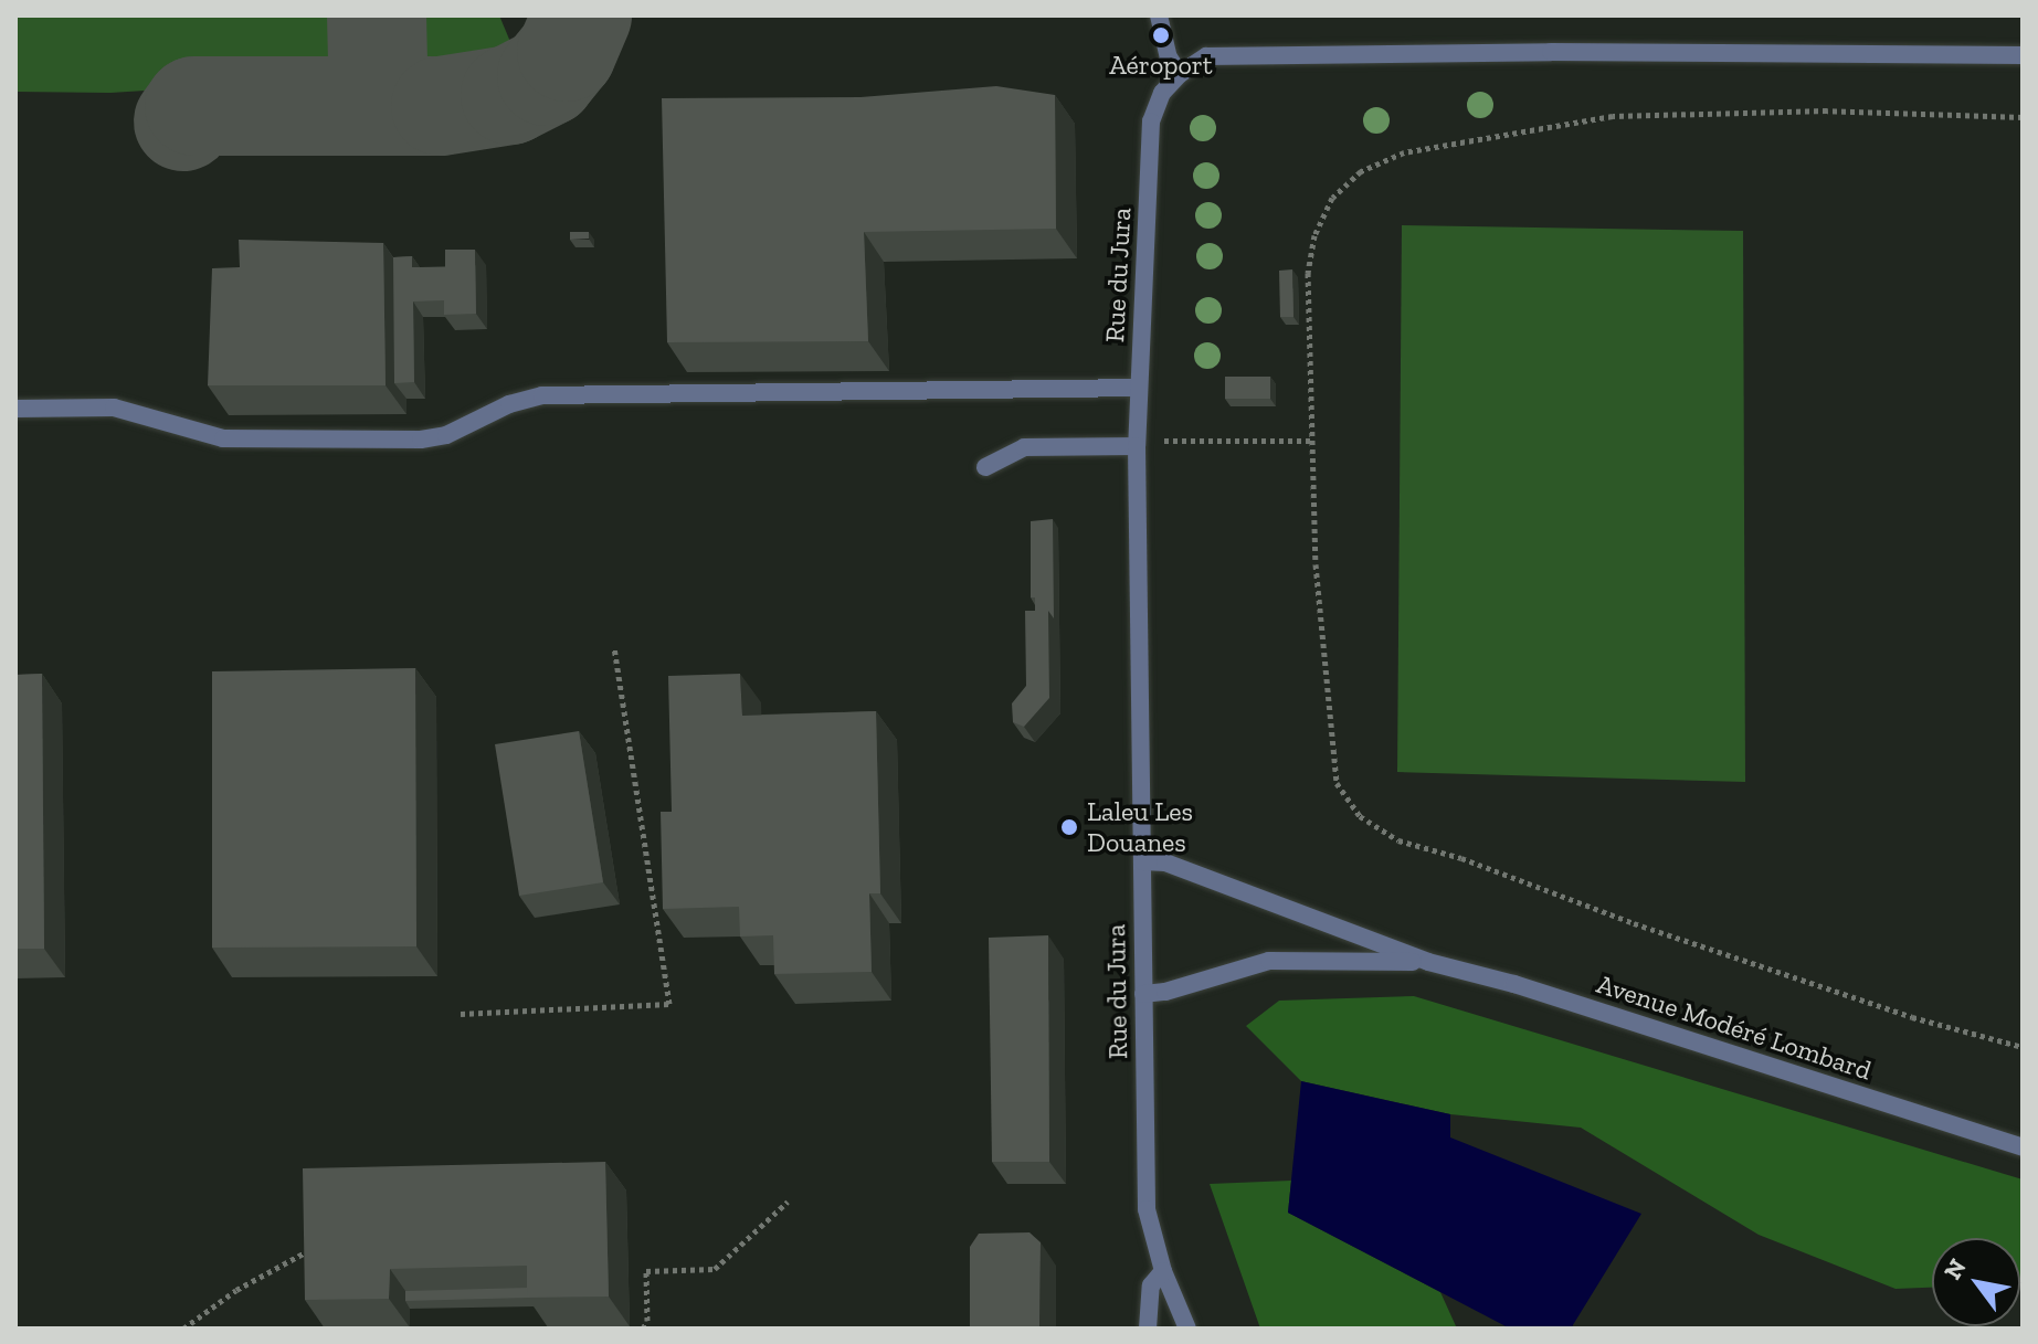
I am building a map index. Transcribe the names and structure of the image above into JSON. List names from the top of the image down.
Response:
{
  "streets": {
    "street": ["Rue du Jura", "Avenue Modéré Lombard"]
  },
  "crossings": [
    ["Rue du Jura", "Avenue Modéré Lombard"]
  ],
  "places": ["Aéroport", "Laleu Les Douanes"],
  "north": "top left"
}
